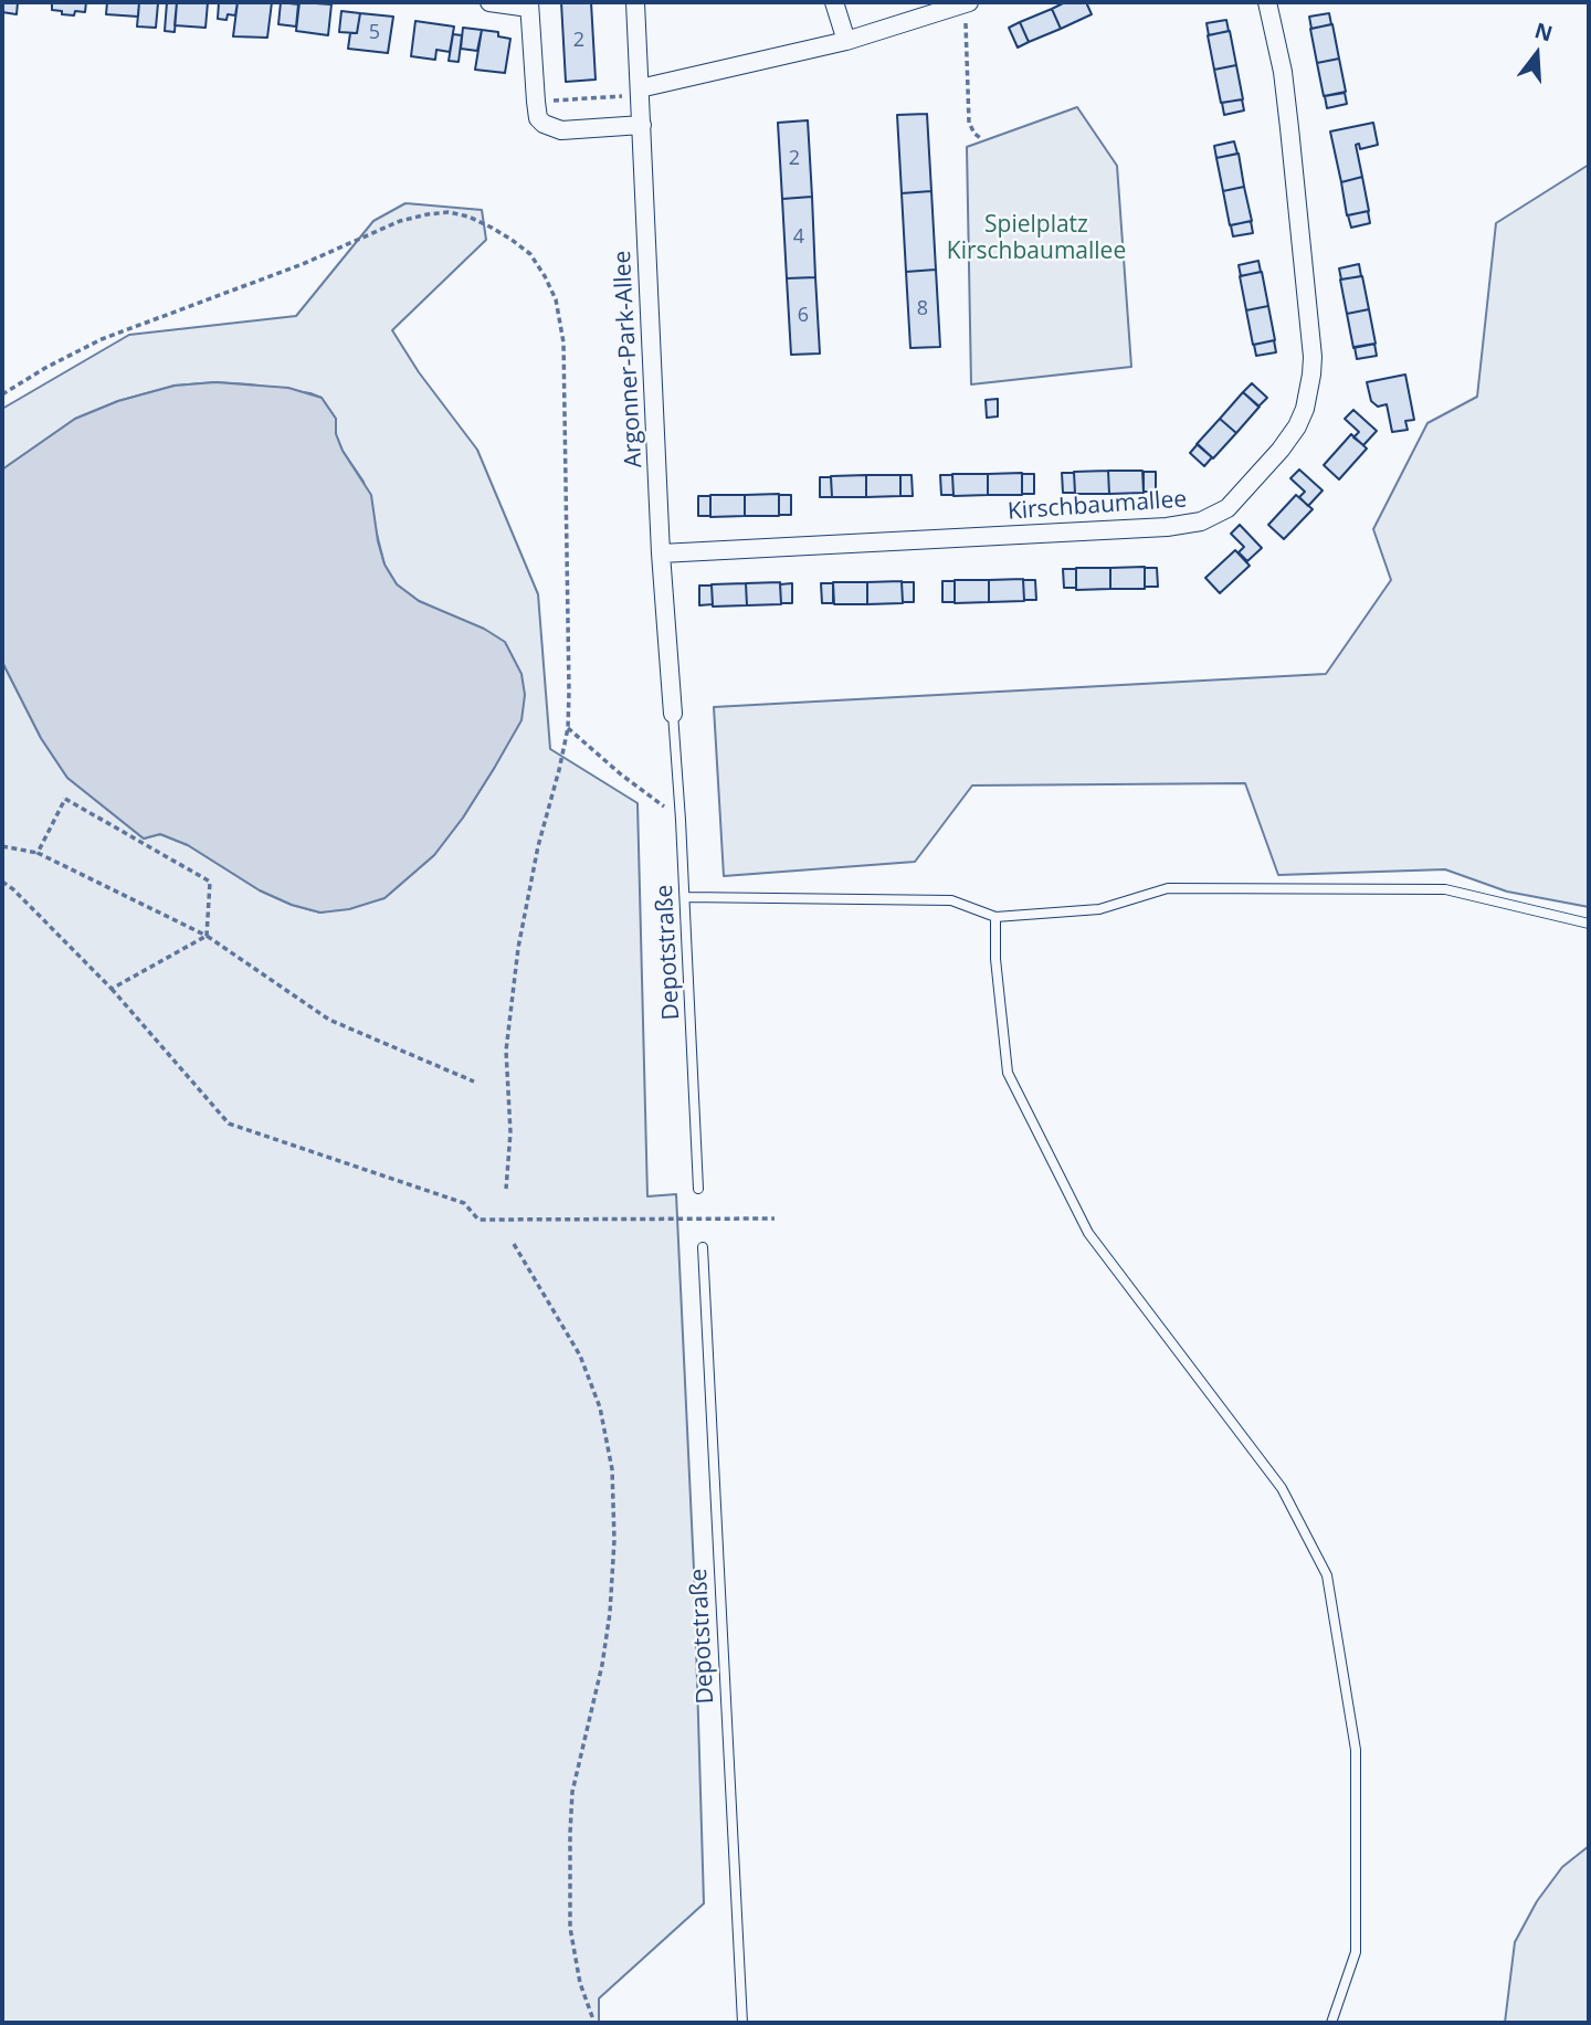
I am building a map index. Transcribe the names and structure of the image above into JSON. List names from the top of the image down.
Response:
{
  "streets": {
    "street": ["Argonner-Park-Allee", "Kirschbaumallee"],
    "lane": ["Depotstraße"]
  },
  "crossings": [
    ["Argonner-Park-Allee", "Kirschbaumallee"],
    ["Argonner-Park-Allee", "Depotstraße"]
  ],
  "parks": ["Spielplatz Kirschbaumallee"],
  "house_numbers": [
    "5",
    "2",
    "2",
    "4",
    "8",
    "6"
  ],
  "north": "top"
}
